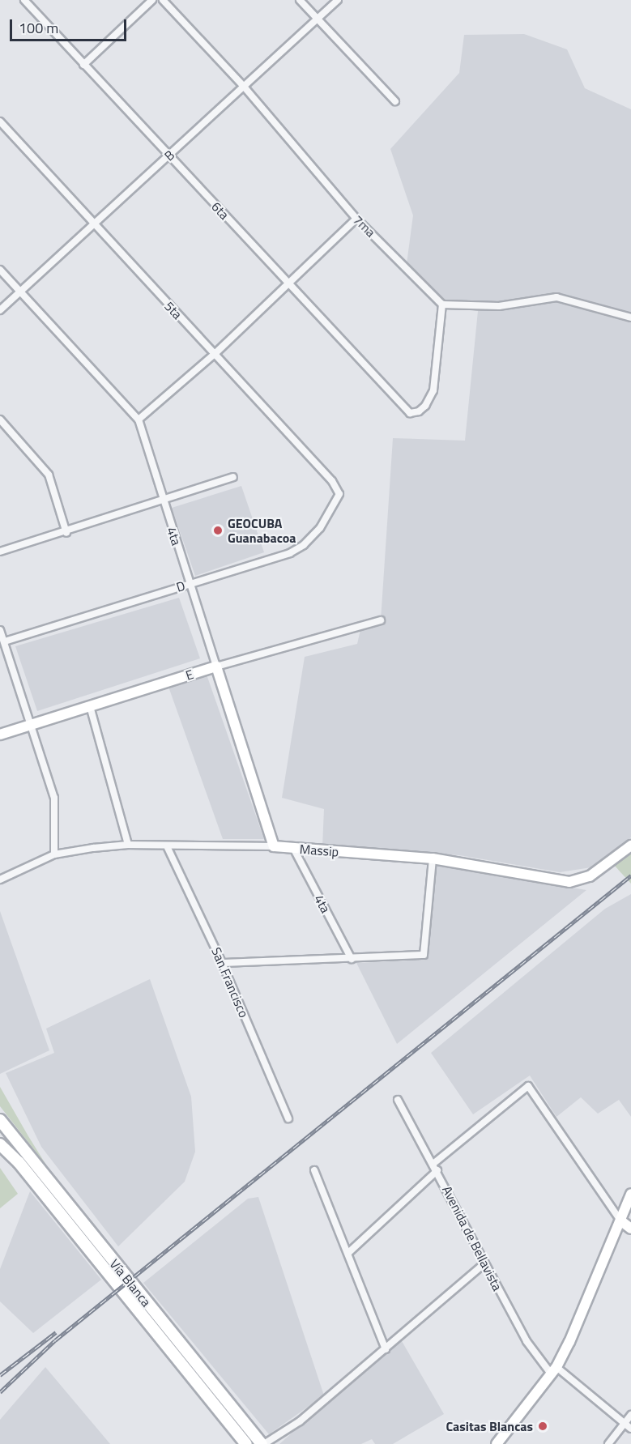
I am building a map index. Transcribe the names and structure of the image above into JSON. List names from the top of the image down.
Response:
{
  "streets": {
    "main road": ["Vía Blanca"],
    "street": [
      "B",
      "6ta",
      "7ma",
      "5ta",
      "4ta",
      "D",
      "E",
      "Massip",
      "San Francisco",
      "Avenida de Bellavista"
    ]
  },
  "crossings": [
    ["B", "6ta"],
    ["B", "7ma"],
    ["B", "5ta"],
    ["B", "4ta"],
    ["6ta", "7ma"],
    ["5ta", "D"],
    ["4ta", "D"],
    ["4ta", "E"],
    ["4ta", "Massip"],
    ["Massip", "San Francisco"]
  ],
  "places": ["GEOCUBA Guanabacoa", "Casitas Blancas"],
  "scale_bar": "100 m"
}
